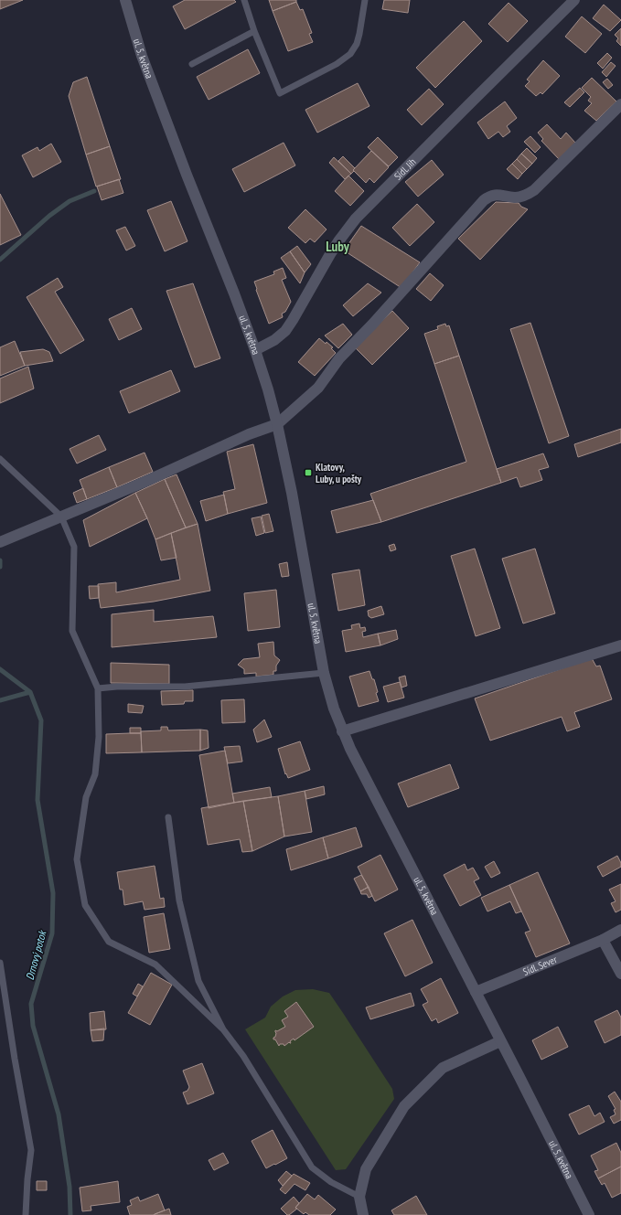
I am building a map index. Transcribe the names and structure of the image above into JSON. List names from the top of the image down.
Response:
{
  "streets": {
    "street": ["ul. 5. května", "Sídl. Jih", "Sídl. Sever"]
  },
  "crossings": [
    ["ul. 5. května", "Sídl. Jih"],
    ["ul. 5. května", "Sídl. Sever"]
  ],
  "districts": ["Luby"],
  "water": ["Drnový potok"],
  "places": {
    "transit": ["Klatovy, Luby, u pošty"]
  }
}
